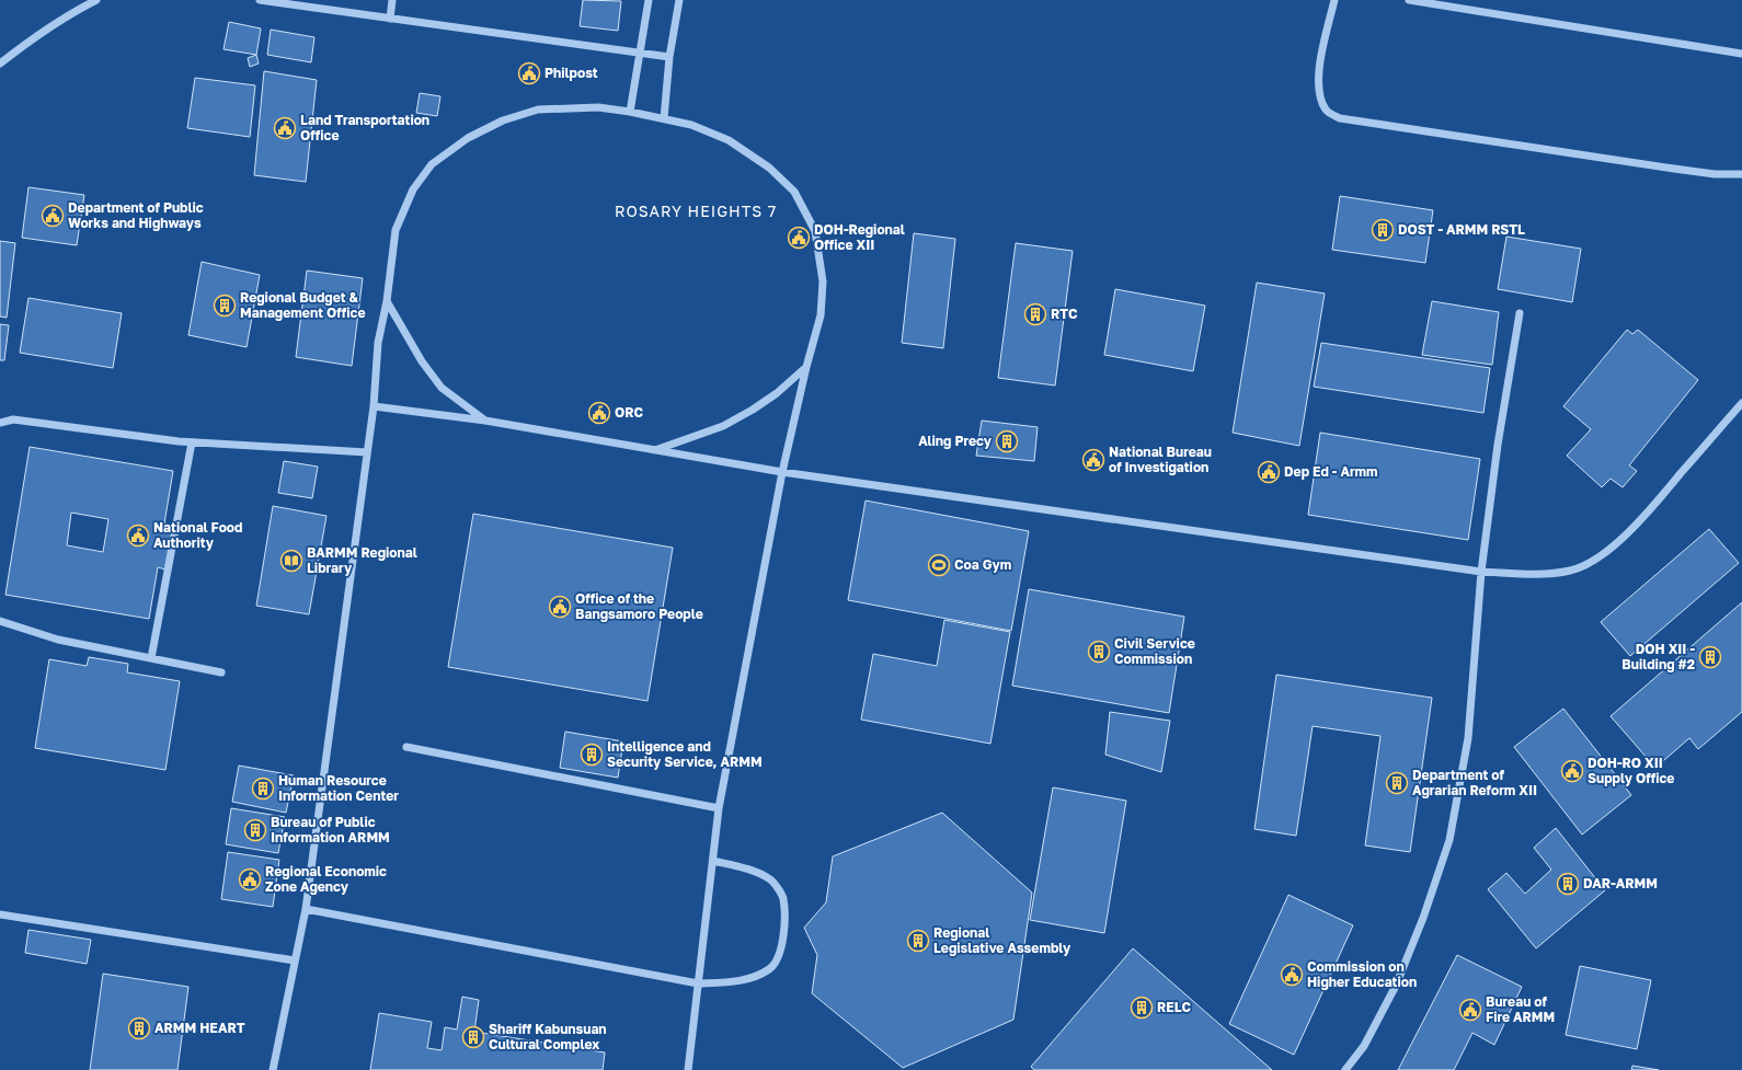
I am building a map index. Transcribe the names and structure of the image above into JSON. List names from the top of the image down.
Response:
{
  "districts": ["ROSARY HEIGHTS 7"],
  "places": {
    "public building": [
      "Philpost",
      "Land Transportation Office",
      "Department of Public Works and Highways",
      "DOH-Regional Office XII",
      "ORC",
      "National Bureau of Investigation",
      "Dep Ed - Armm",
      "National Food Authority",
      "Office of the Bangsamoro People",
      "DOH-RO XII Supply Office",
      "Regional Economic Zone Agency",
      "Commission on Higher Education",
      "Bureau of Fire ARMM"
    ],
    "building": [
      "DOST - ARMM RSTL",
      "Regional Budget & Management Office",
      "RTC",
      "Aling Precy",
      "Civil Service Commission",
      "DOH XII - Building #2",
      "Intelligence and Security Service, ARMM",
      "Department of Agrarian Reform XII",
      "Human Resource Information Center",
      "Bureau of Public Information ARMM",
      "DAR-ARMM",
      "Regional Legislative Assembly",
      "RELC",
      "ARMM HEART",
      "Shariff Kabunsuan Cultural Complex"
    ],
    "library": ["BARMM Regional Library"],
    "sports": ["Coa Gym"]
  }
}
